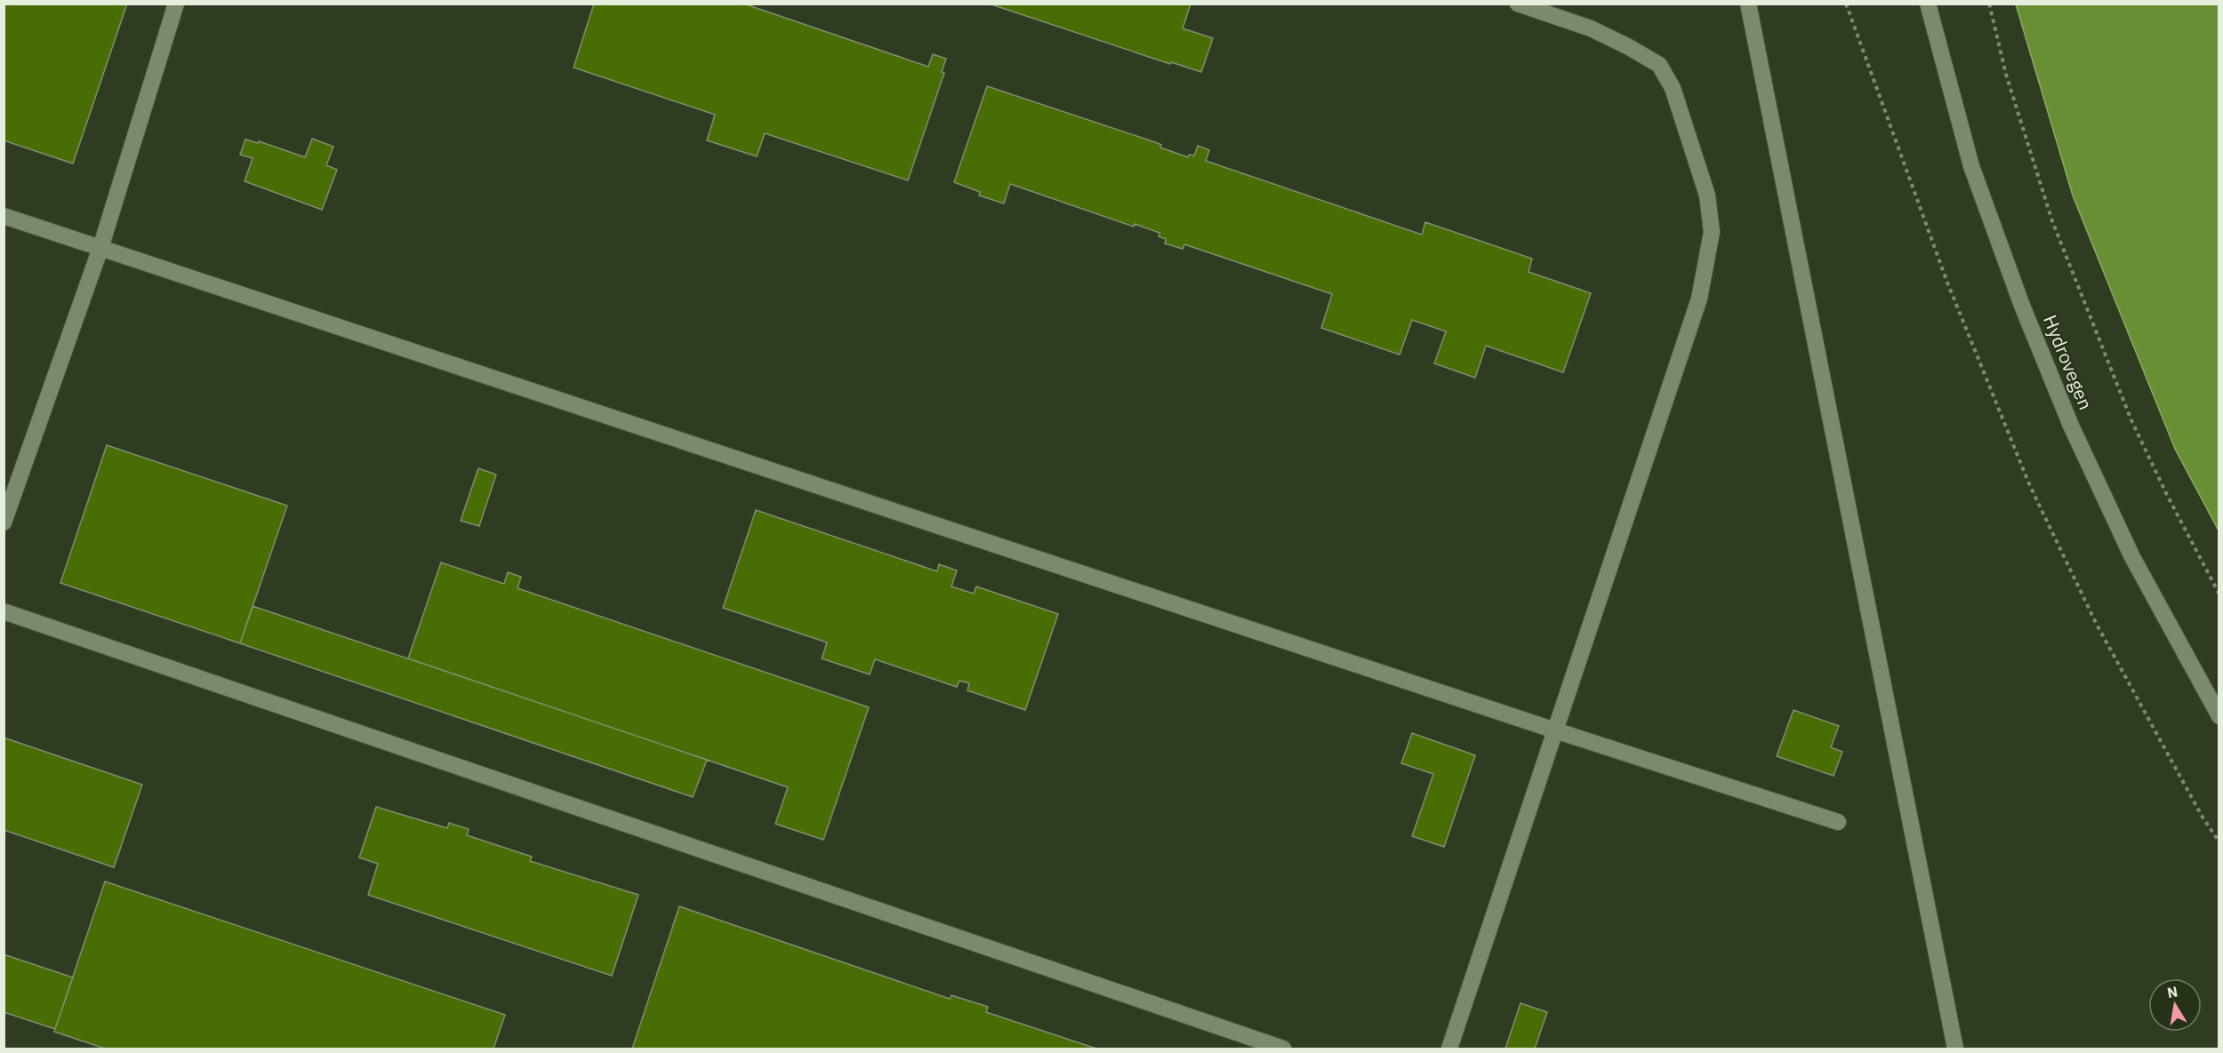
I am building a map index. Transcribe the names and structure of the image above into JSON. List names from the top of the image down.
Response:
{
  "streets": {
    "street": ["Hydrovegen"]
  },
  "north": "top"
}
